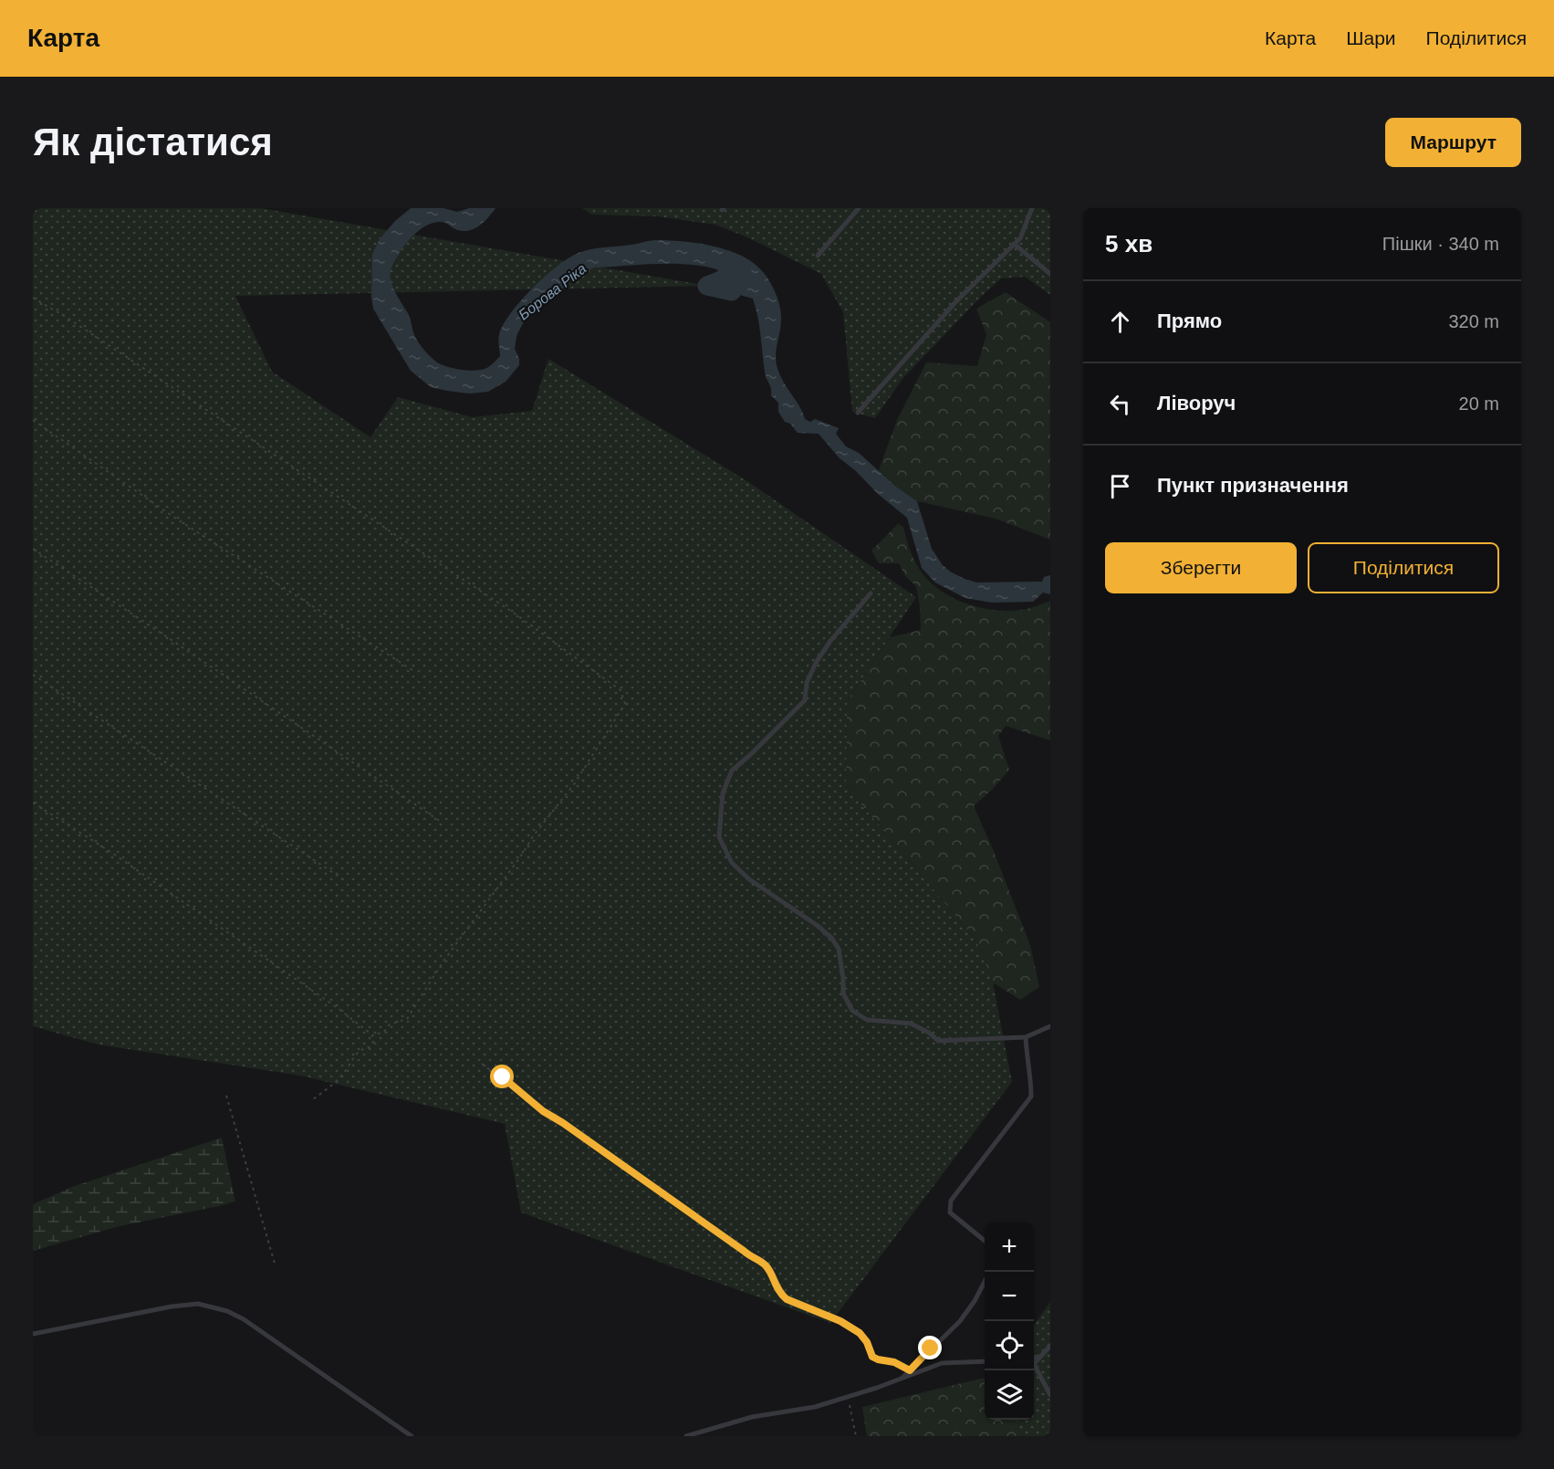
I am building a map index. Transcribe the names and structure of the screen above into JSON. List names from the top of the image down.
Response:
{
  "water": ["Борова Ріка"],
  "page": {
    "header": "Карта",
    "nav": ["Карта", "Шари", "Поділитися"],
    "buttons": [
      "Маршрут",
      ["Зберегти", "Поділитися"]
    ],
    "title": "Як дістатися",
    "heading": ["5 хв", "Пішки · 340 m"],
    "list": [
      ["Прямо", "320 m"],
      ["Ліворуч", "20 m"],
      "Пункт призначення"
    ],
    "map_buttons": ["+", "−"]
  }
}
